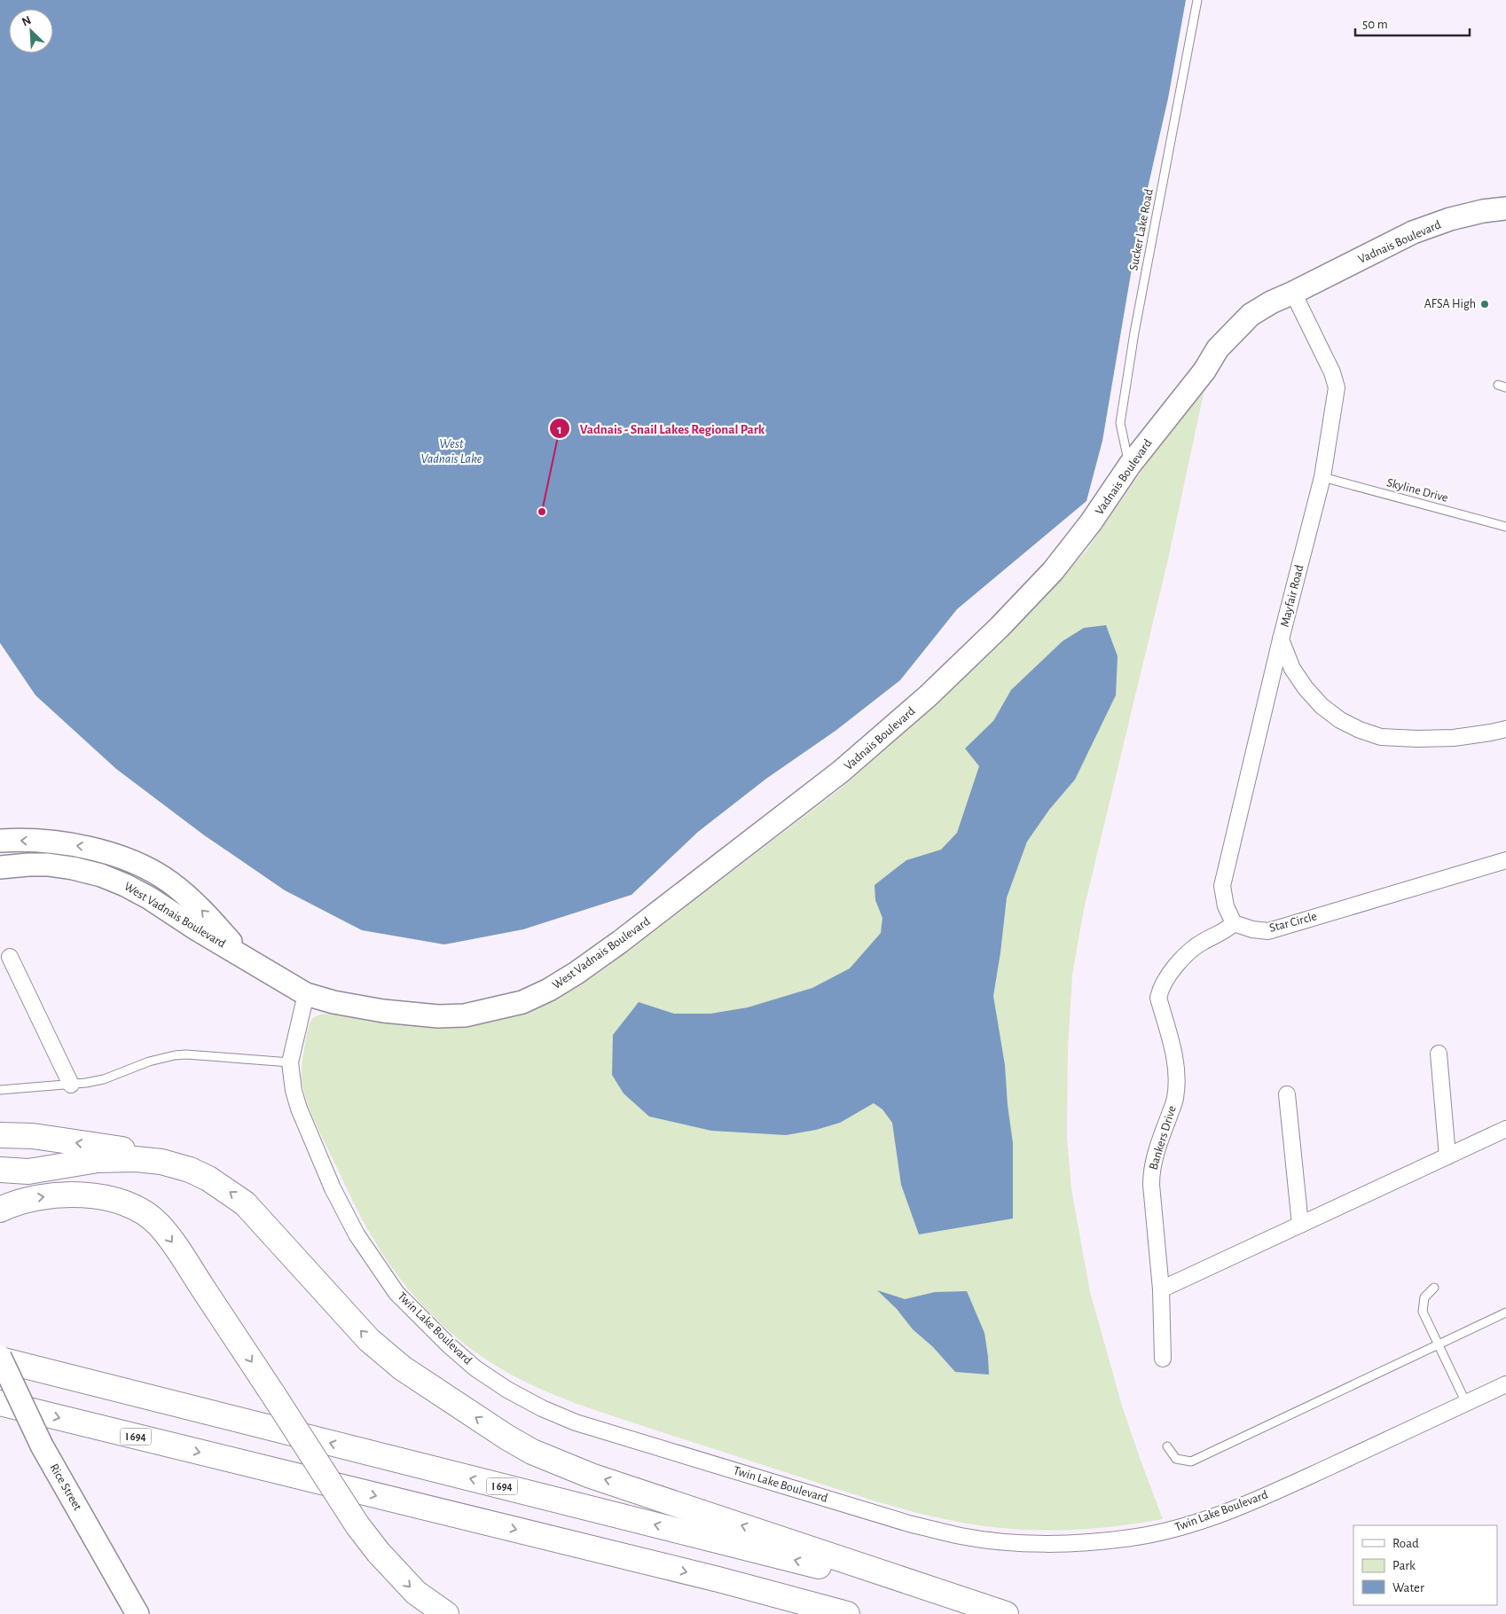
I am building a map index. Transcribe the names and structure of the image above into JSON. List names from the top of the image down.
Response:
{
  "streets": {
    "highway": ["I 694"],
    "street": [
      "Vadnais Boulevard",
      "Mayfair Road",
      "West Vadnais Boulevard",
      "Star Circle",
      "Bankers Drive",
      "Twin Lake Boulevard",
      "Rice Street"
    ],
    "lane": ["Sucker Lake Road", "Skyline Drive"]
  },
  "crossings": [
    ["Sucker Lake Road", "Vadnais Boulevard"],
    ["Vadnais Boulevard", "Mayfair Road"],
    ["Vadnais Boulevard", "West Vadnais Boulevard"],
    ["Skyline Drive", "Mayfair Road"],
    ["West Vadnais Boulevard", "Twin Lake Boulevard"],
    ["Star Circle", "Bankers Drive"],
    ["I 694", "Rice Street"]
  ],
  "water": ["West Vadnais Lake"],
  "places": ["AFSA High", "Vadnais - Snail Lakes Regional Park"],
  "legend": ["Road", "Park", "Water"],
  "scale_bar": "50 m",
  "north": "top left"
}
